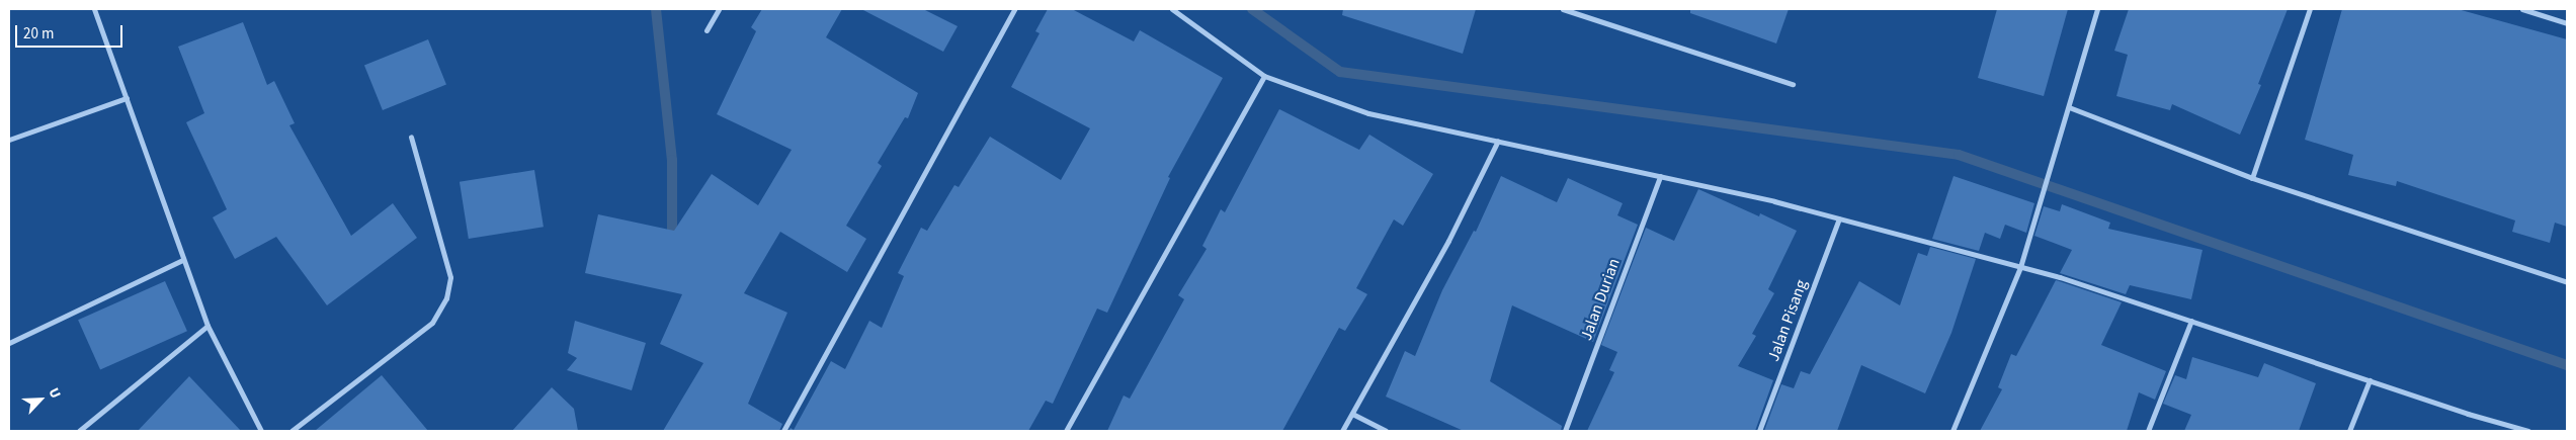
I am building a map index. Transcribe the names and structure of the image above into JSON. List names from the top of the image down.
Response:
{
  "streets": {
    "street": ["Jalan Durian", "Jalan Pisang"]
  },
  "scale_bar": "20 m",
  "north": "top right"
}
